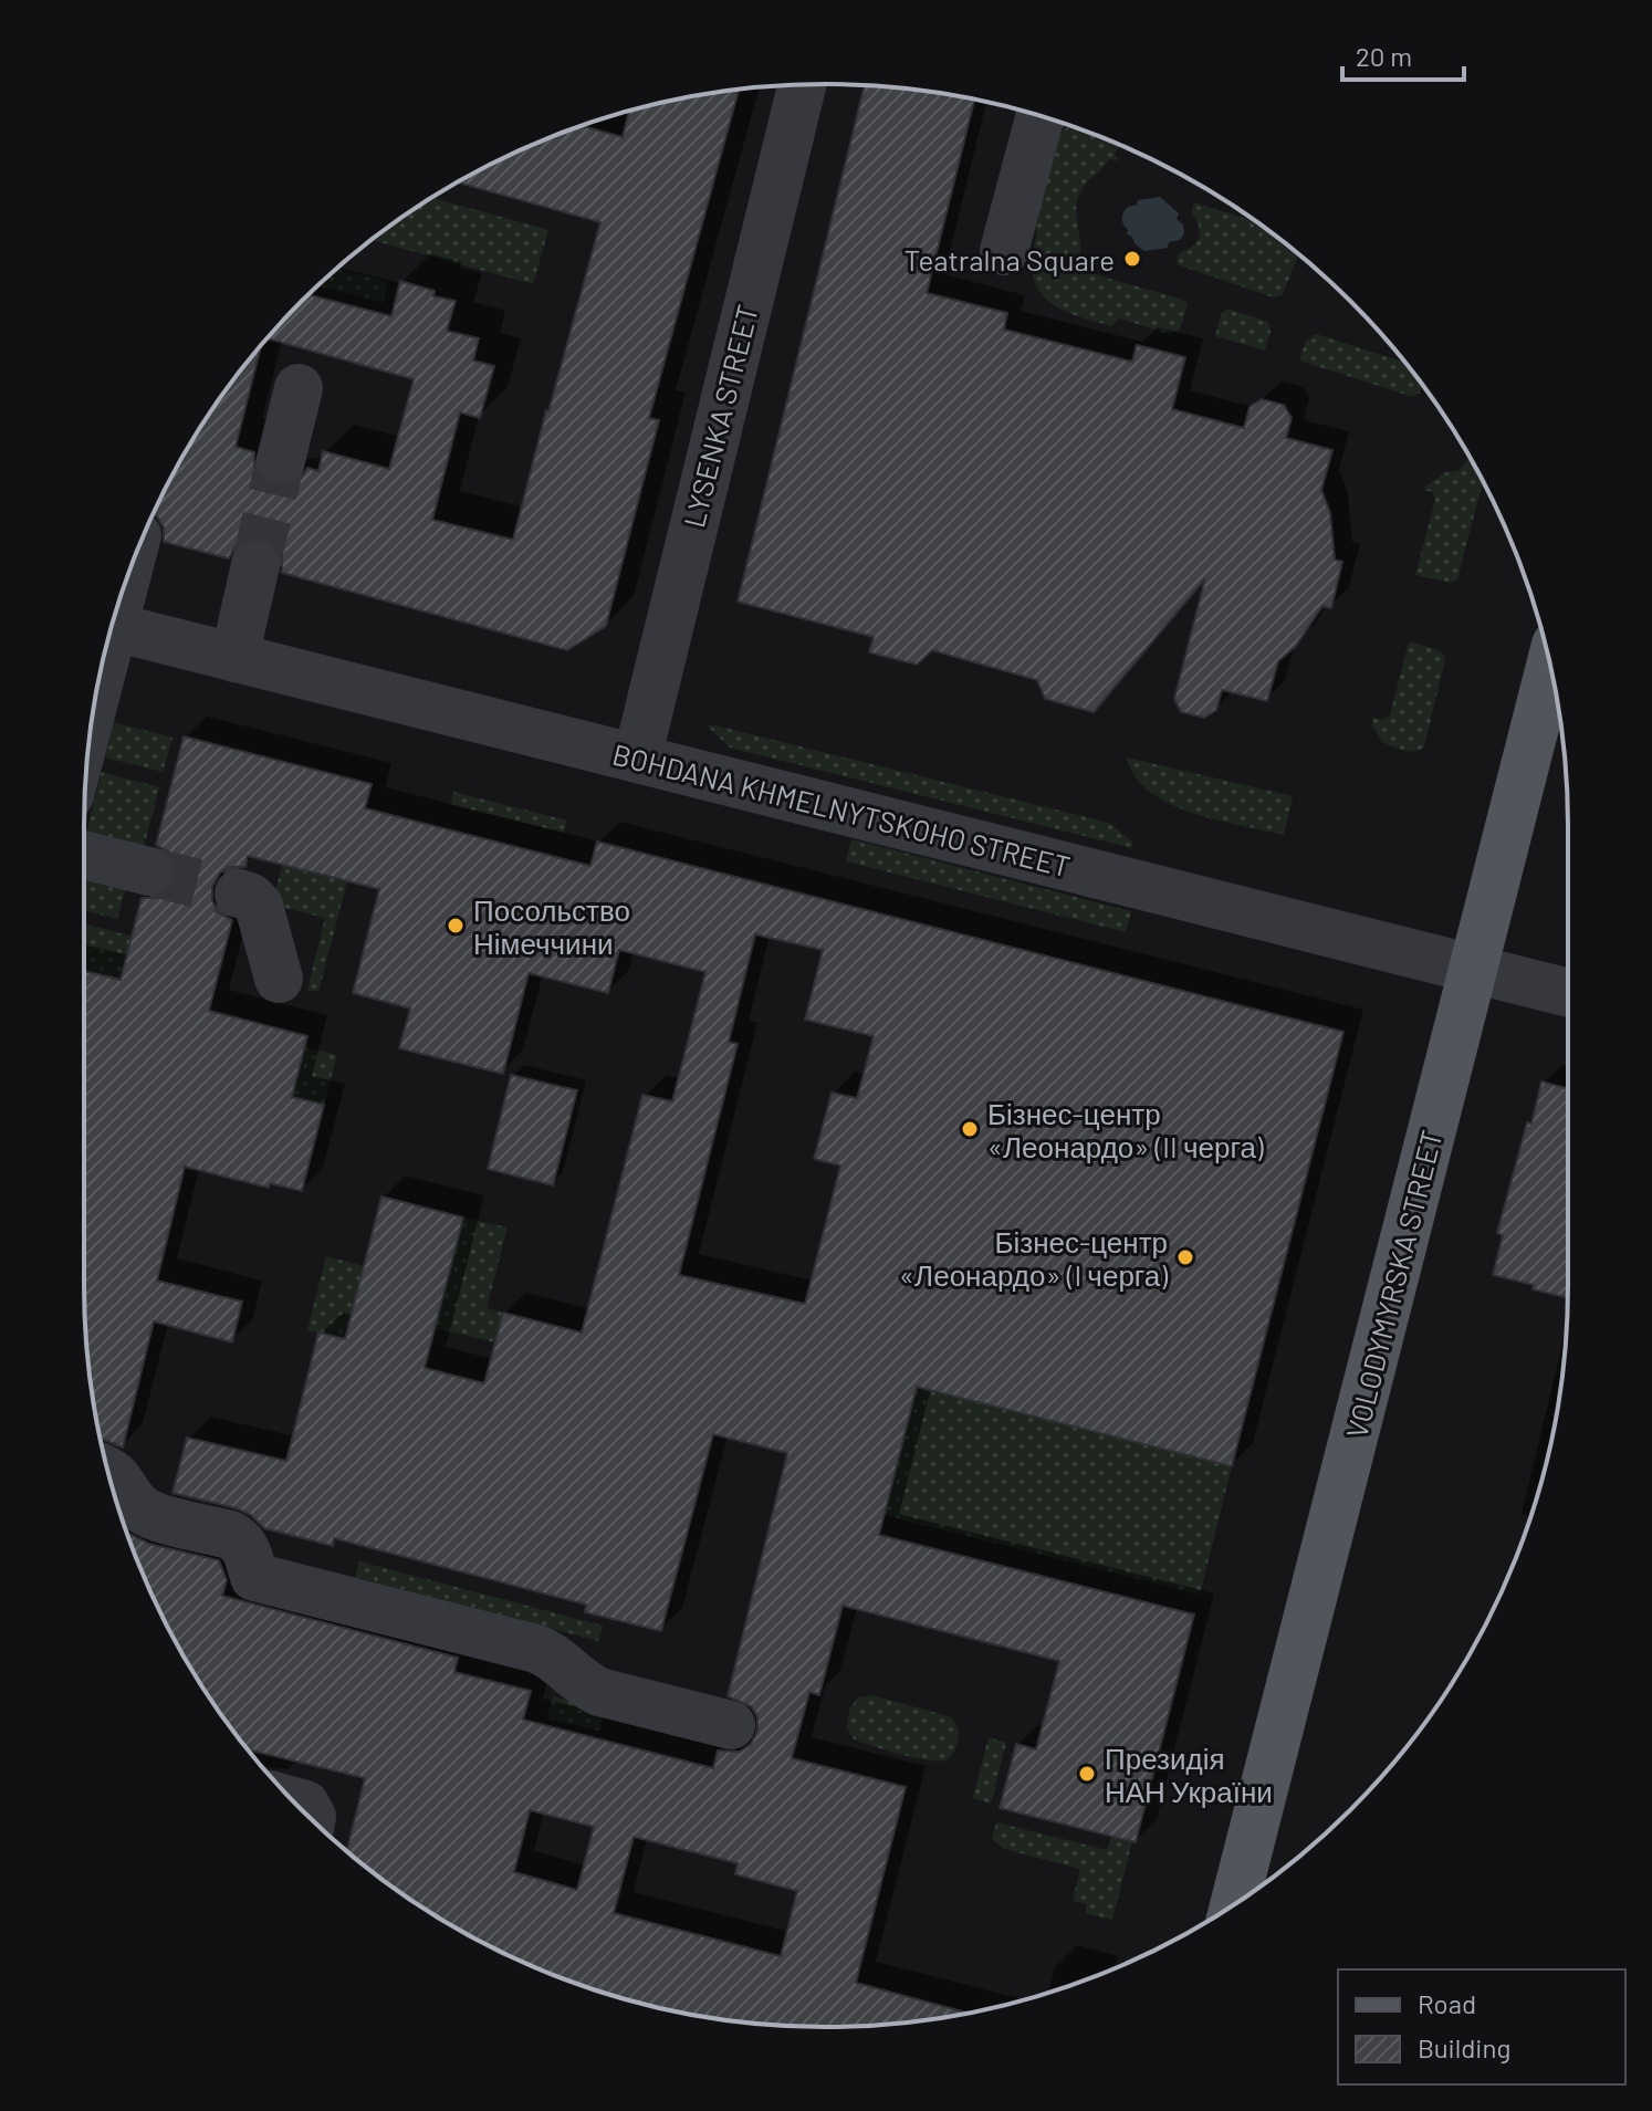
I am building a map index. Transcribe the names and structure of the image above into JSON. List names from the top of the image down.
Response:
{
  "streets": {
    "main road": ["VOLODYMYRSKA STREET"],
    "street": ["LYSENKA STREET", "BOHDANA KHMELNYTSKOHO STREET"]
  },
  "crossings": [
    ["LYSENKA STREET", "BOHDANA KHMELNYTSKOHO STREET"],
    ["BOHDANA KHMELNYTSKOHO STREET", "VOLODYMYRSKA STREET"]
  ],
  "places": [
    "Teatralna Square",
    "Посольство Німеччини",
    "Бізнес-центр «Леонардо» (II черга)",
    "Бізнес-центр «Леонардо» (I черга)",
    "Президія НАН України"
  ],
  "legend": ["Road", "Building"],
  "scale_bar": "20 m"
}
